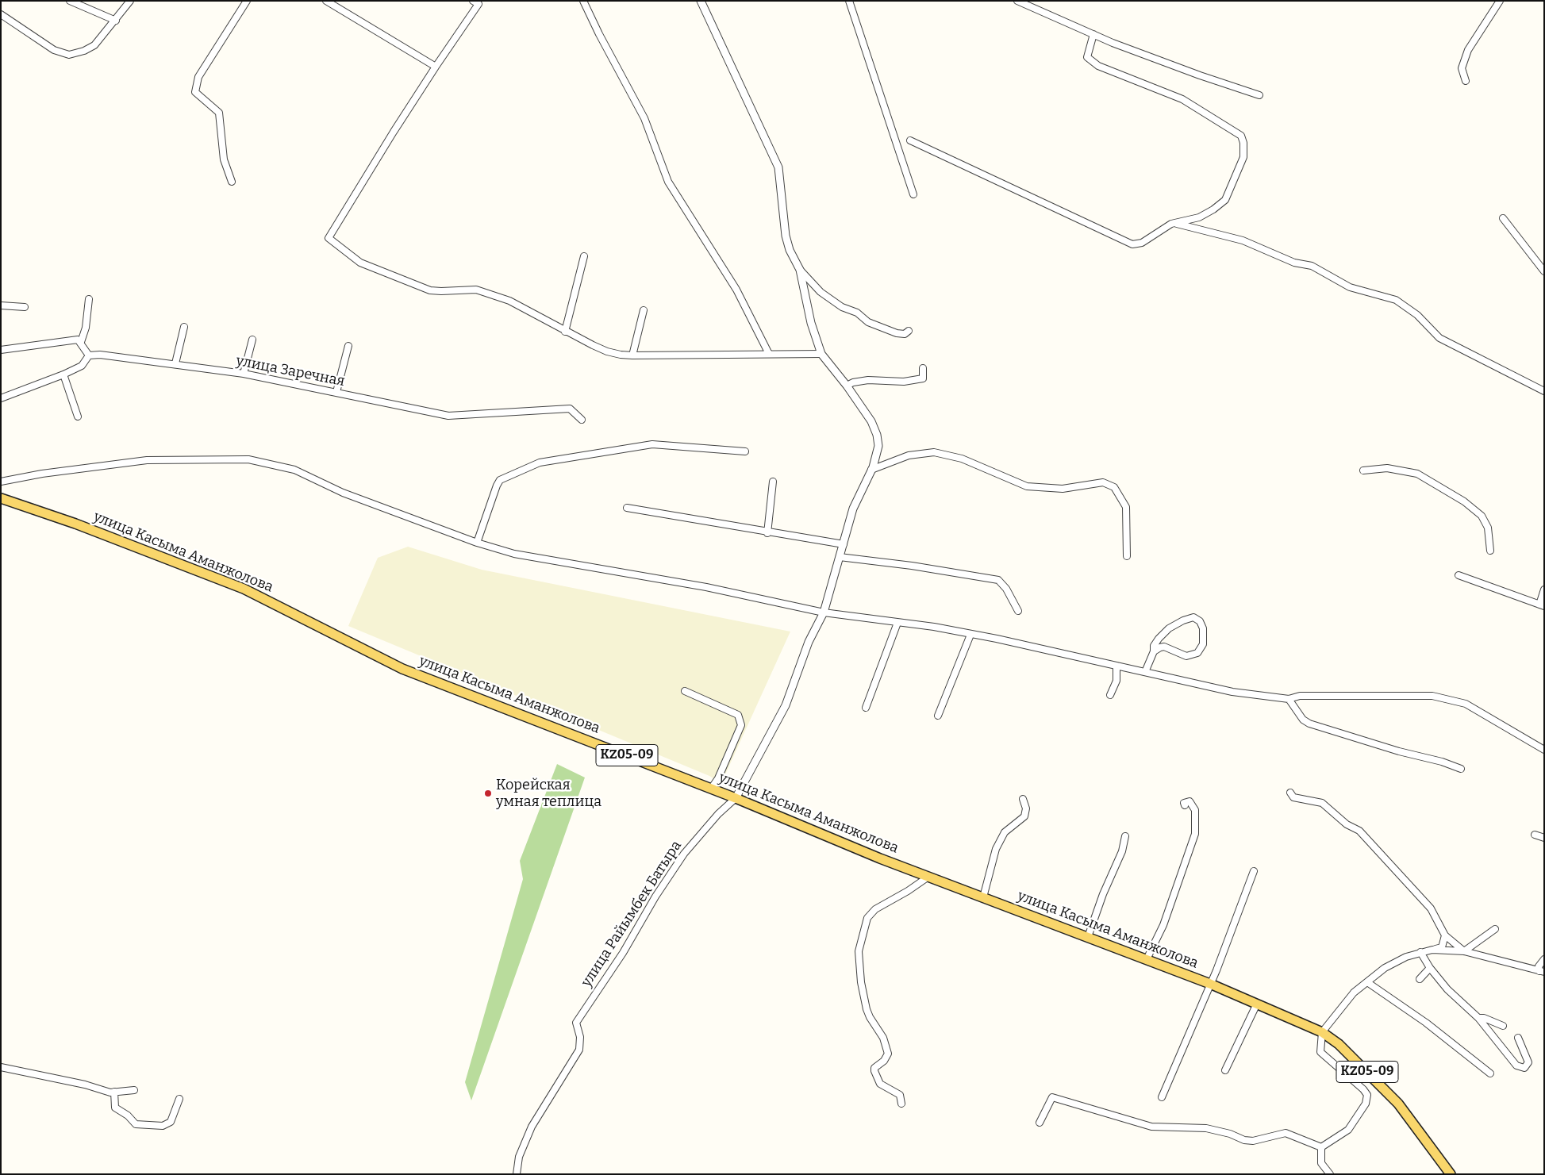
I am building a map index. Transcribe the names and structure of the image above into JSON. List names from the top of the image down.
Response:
{
  "streets": {
    "main road": ["улица Касыма Аманжолова", "KZ05-09"],
    "street": ["улица Заречная", "улица Райымбек Батыра"]
  },
  "crossings": [
    ["улица Касыма Аманжолова", "KZ05-09"],
    ["улица Касыма Аманжолова", "улица Райымбек Батыра"]
  ],
  "places": ["Корейская умная теплица"]
}
